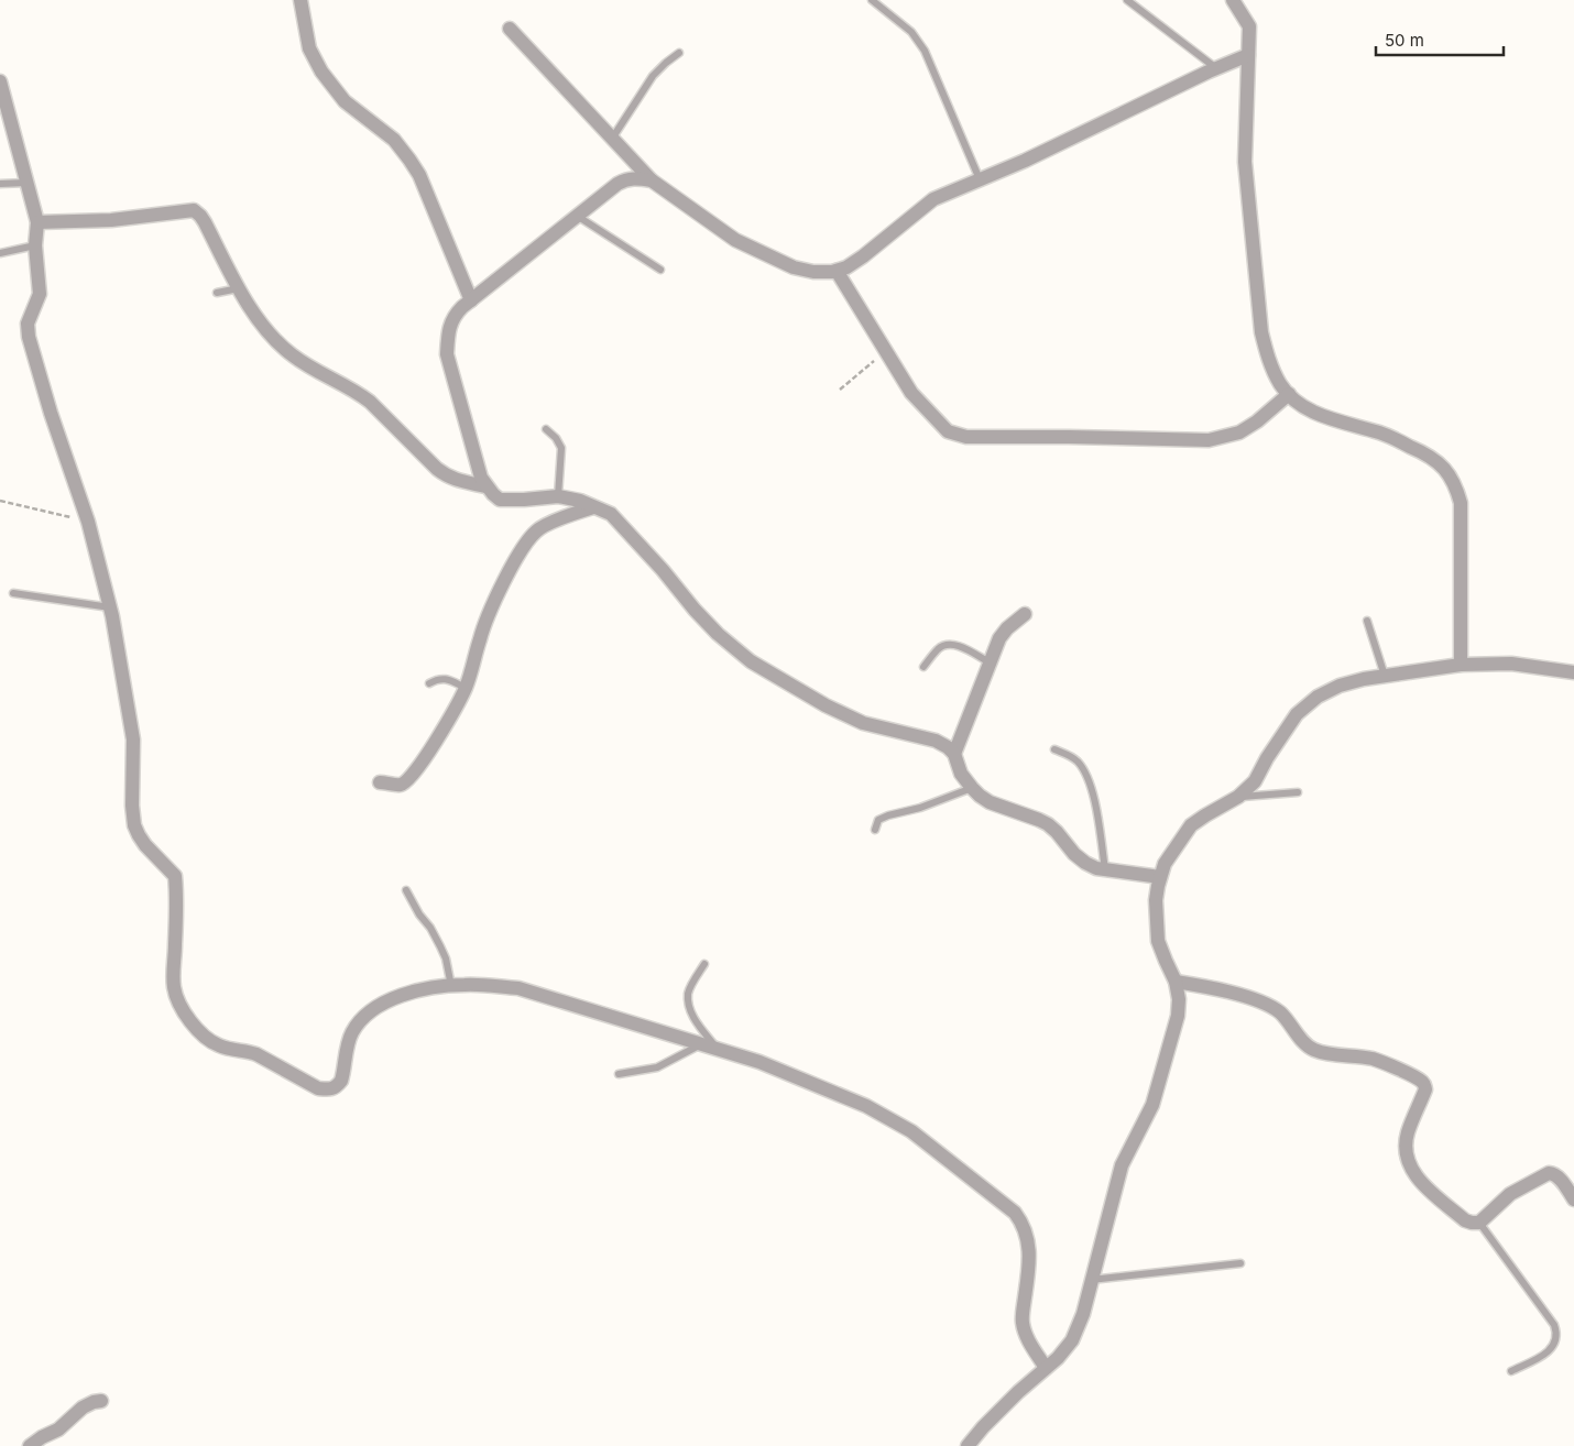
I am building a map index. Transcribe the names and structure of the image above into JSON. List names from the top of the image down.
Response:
{
  "scale_bar": "50 m"
}
